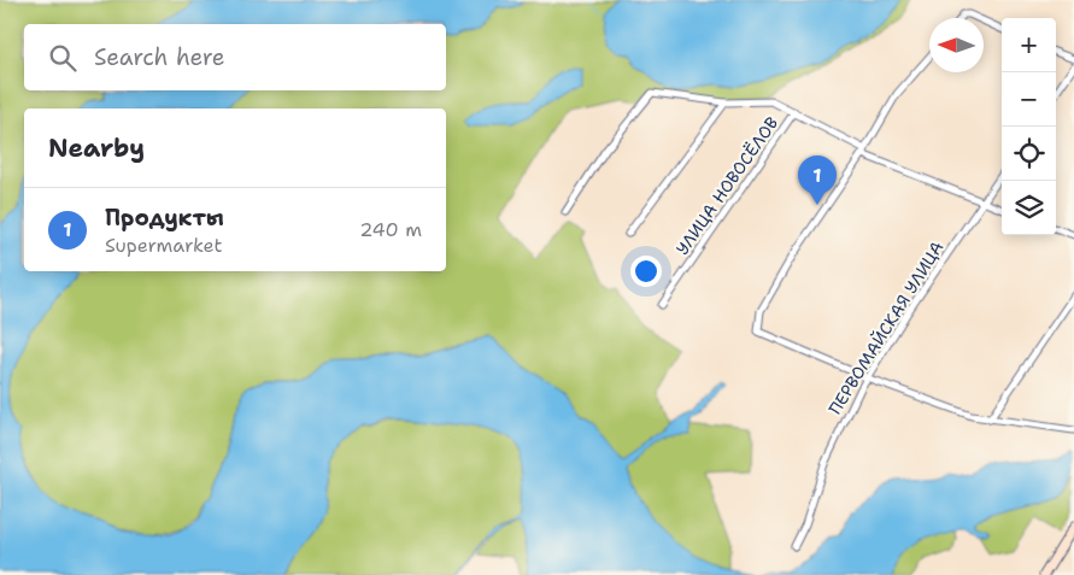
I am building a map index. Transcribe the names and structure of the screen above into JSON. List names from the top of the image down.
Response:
{
  "streets": {
    "street": ["УЛИЦА НОВОСЁЛОВ", "ПЕРВОМАЙСКАЯ УЛИЦА"]
  },
  "north": "left",
  "page": {
    "map_buttons": ["+", "−"],
    "search": "Search here",
    "heading": "Nearby",
    "pins": "1",
    "list": [
      {
        "mark": "1",
        "name": "Продукты",
        "note": "Supermarket",
        "value": "240 m"
      }
    ]
  }
}
